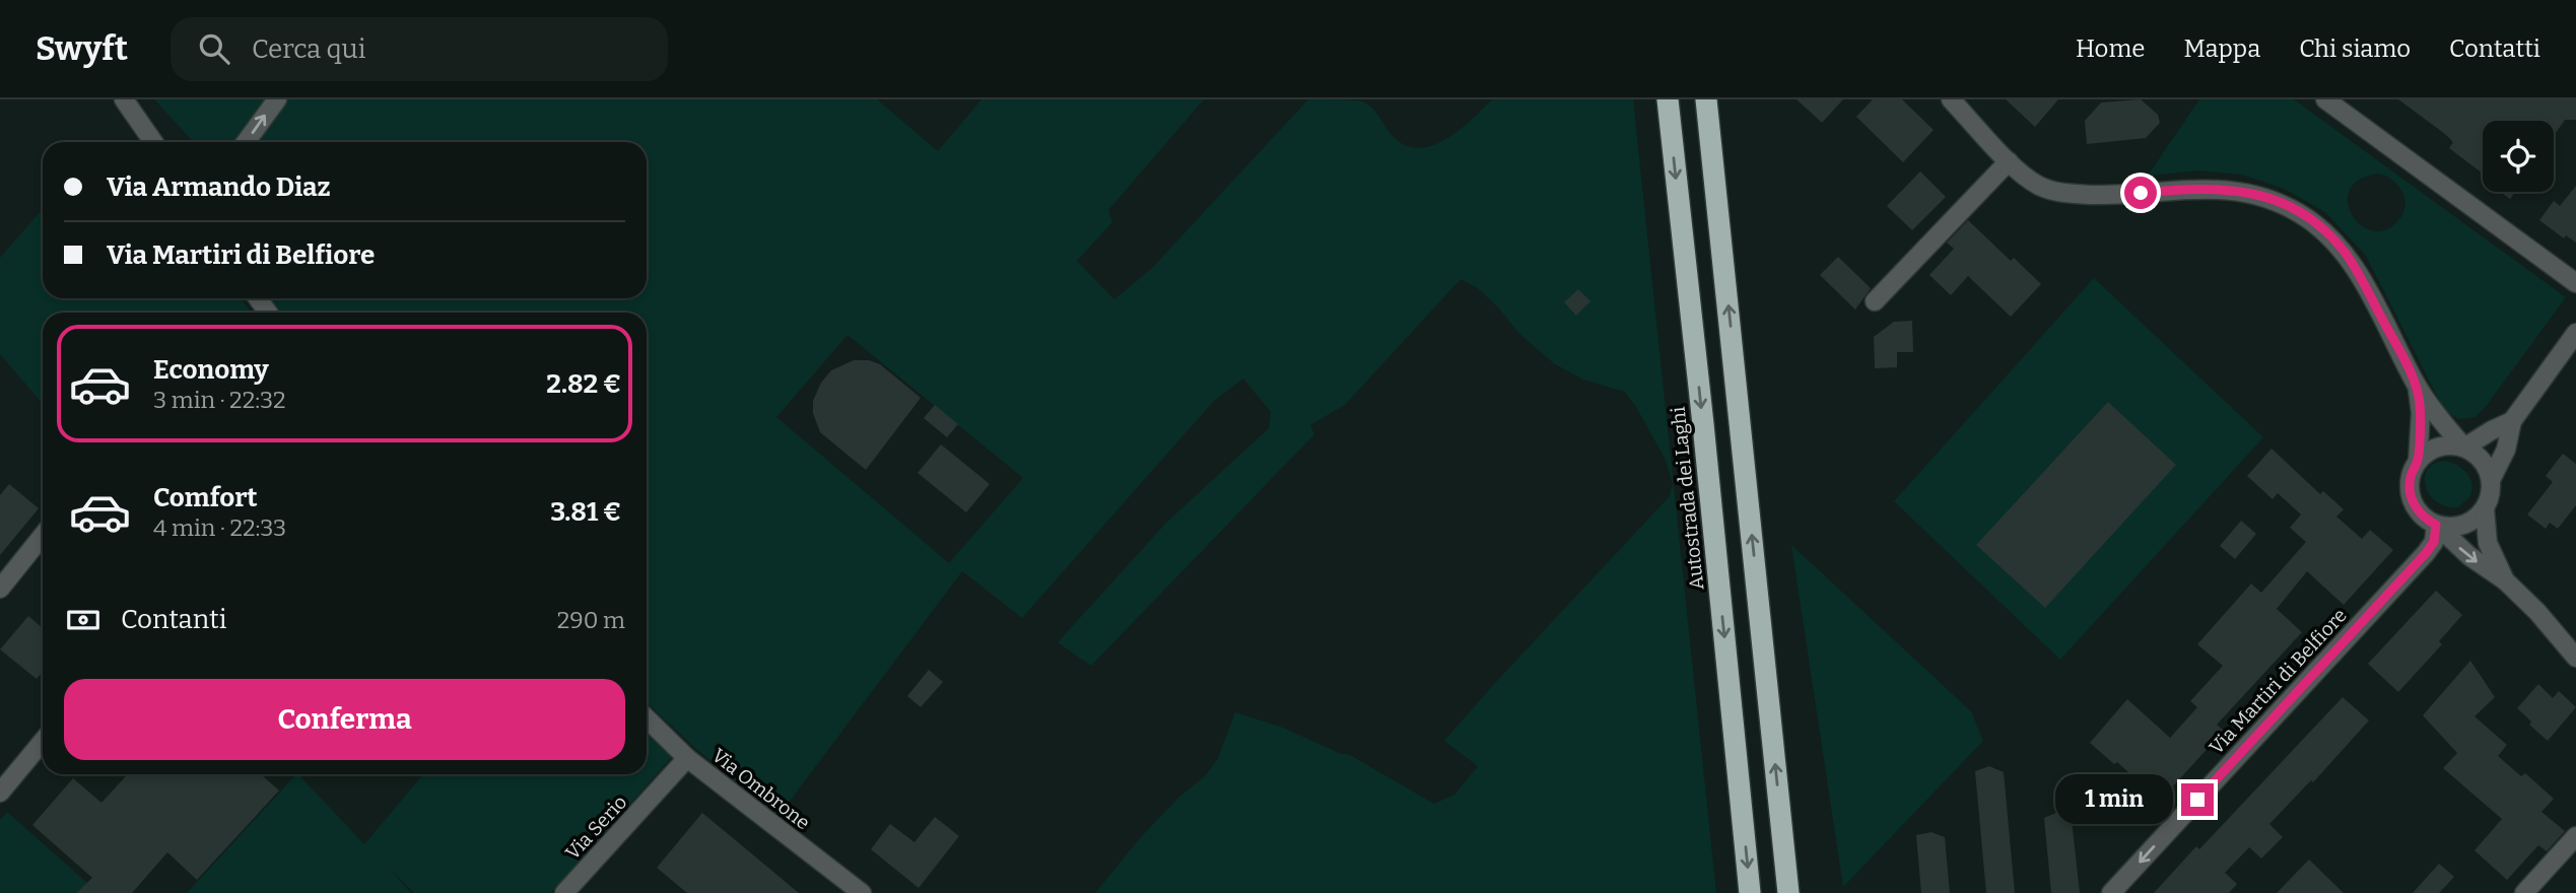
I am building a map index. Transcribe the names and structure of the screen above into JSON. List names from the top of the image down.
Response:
{
  "streets": {
    "highway": ["Autostrada dei Laghi"],
    "street": ["Via Martiri di Belfiore", "Via Ombrone", "Via Serio"]
  },
  "crossings": [
    ["Via Ombrone", "Via Serio"]
  ],
  "one_way": ["Via Martiri di Belfiore"],
  "page": {
    "header": "Swyft",
    "search": "Cerca qui",
    "nav": [
      "Home",
      "Mappa",
      "Chi siamo",
      "Contatti"
    ],
    "banner": ["Via Armando Diaz", "Via Martiri di Belfiore"],
    "list": [
      {
        "name": "Economy",
        "note": "3 min · 22:32",
        "value": "2.82 €"
      },
      {
        "name": "Comfort",
        "note": "4 min · 22:33",
        "value": "3.81 €"
      }
    ],
    "pay": ["Contanti", "290 m"],
    "buttons": "Conferma",
    "bubble": "1 min"
  }
}
